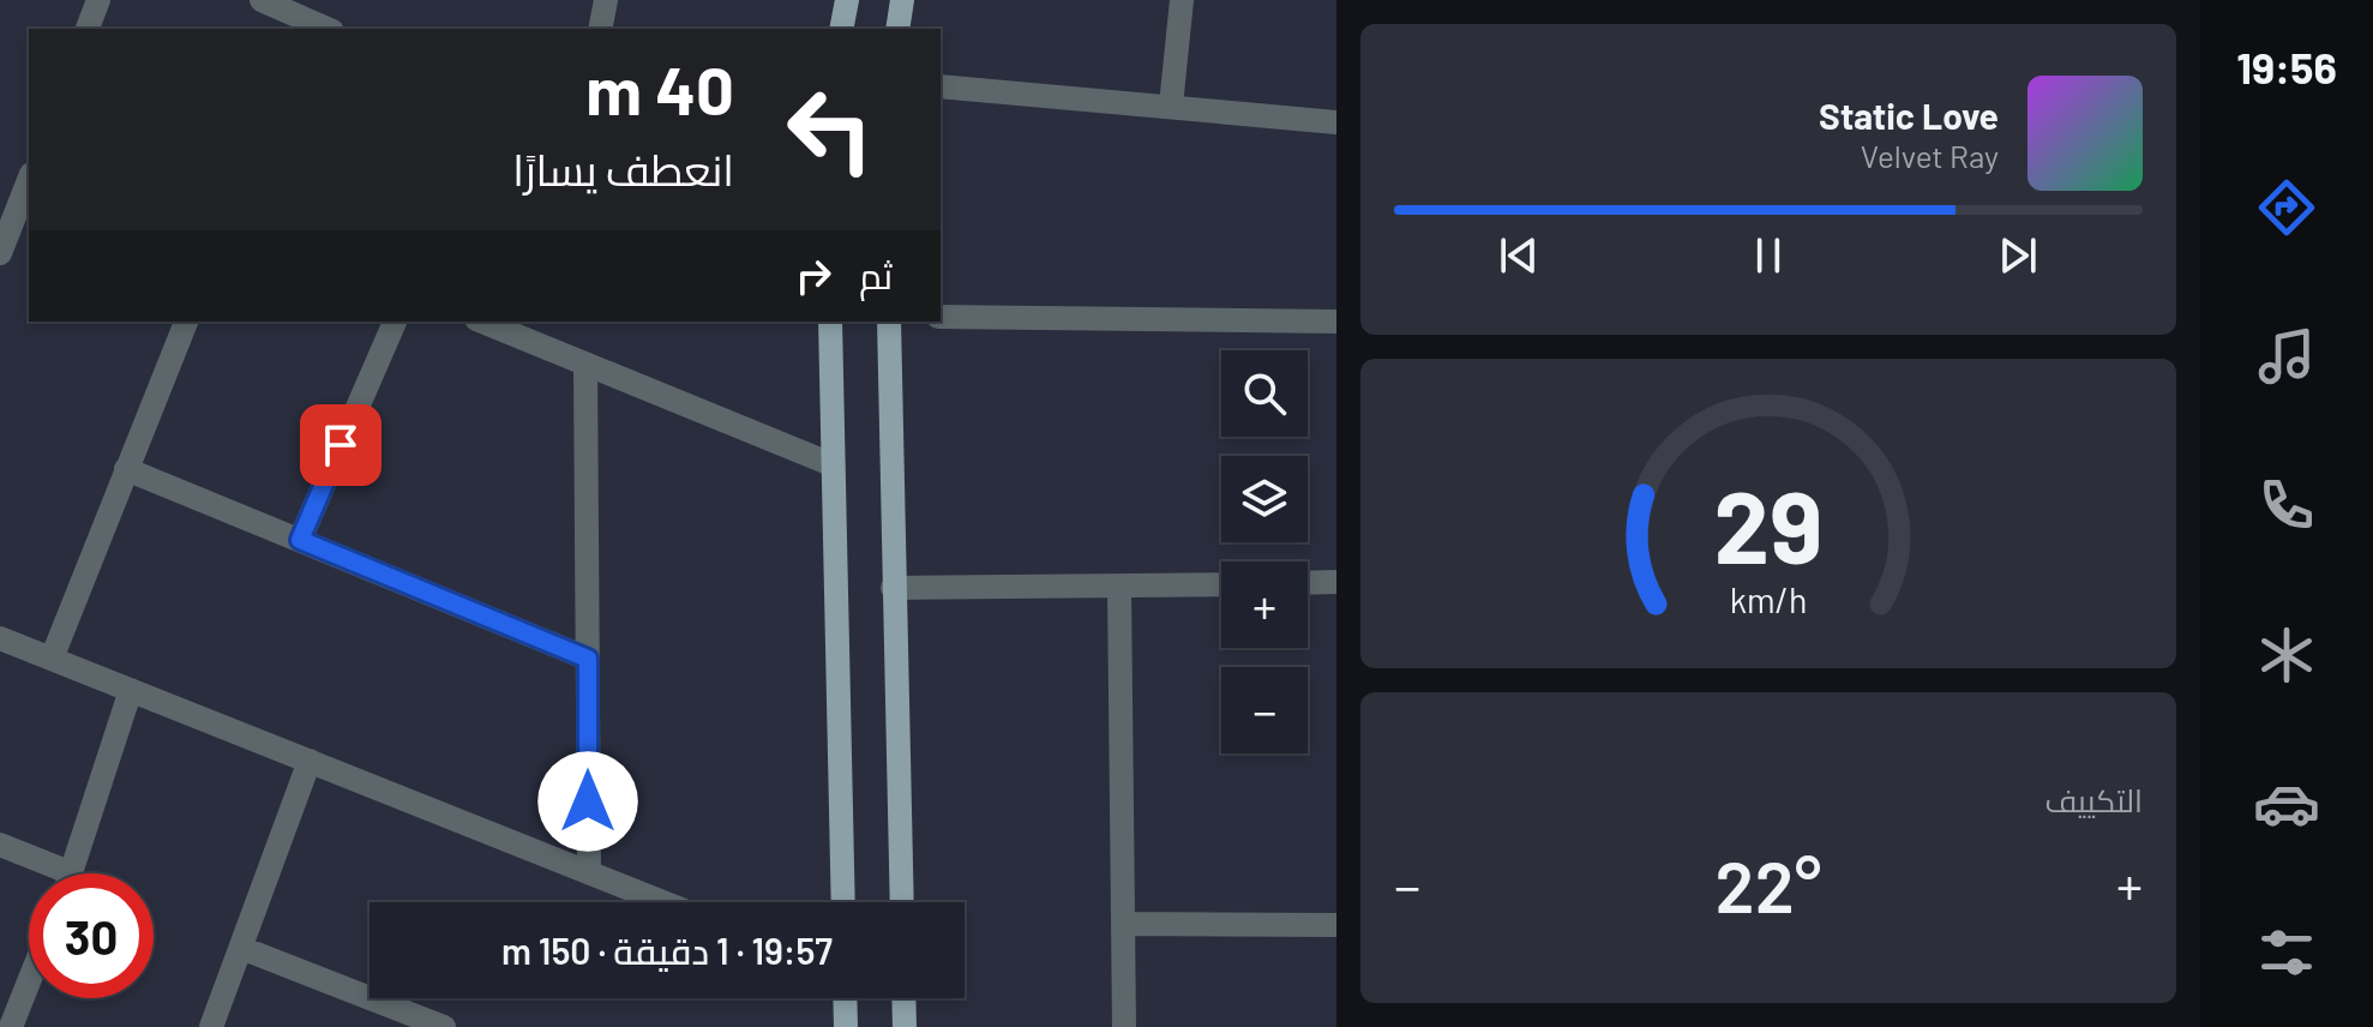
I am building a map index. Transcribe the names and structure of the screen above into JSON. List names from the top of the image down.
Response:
{
  "page": {
    "tabs": "19:56",
    "turn": ["40 m", "انعطف يسارًا"],
    "song": ["Static Love", "Velvet Ray"],
    "then": "ثم",
    "map_buttons": ["+", "−"],
    "tile": "التكييف",
    "heat": ["−", "22°", "+"],
    "limit": "30",
    "trip": "19:57 · 1 دقيقة · 150 m",
    "gauge": ["29", "km/h"]
  }
}
